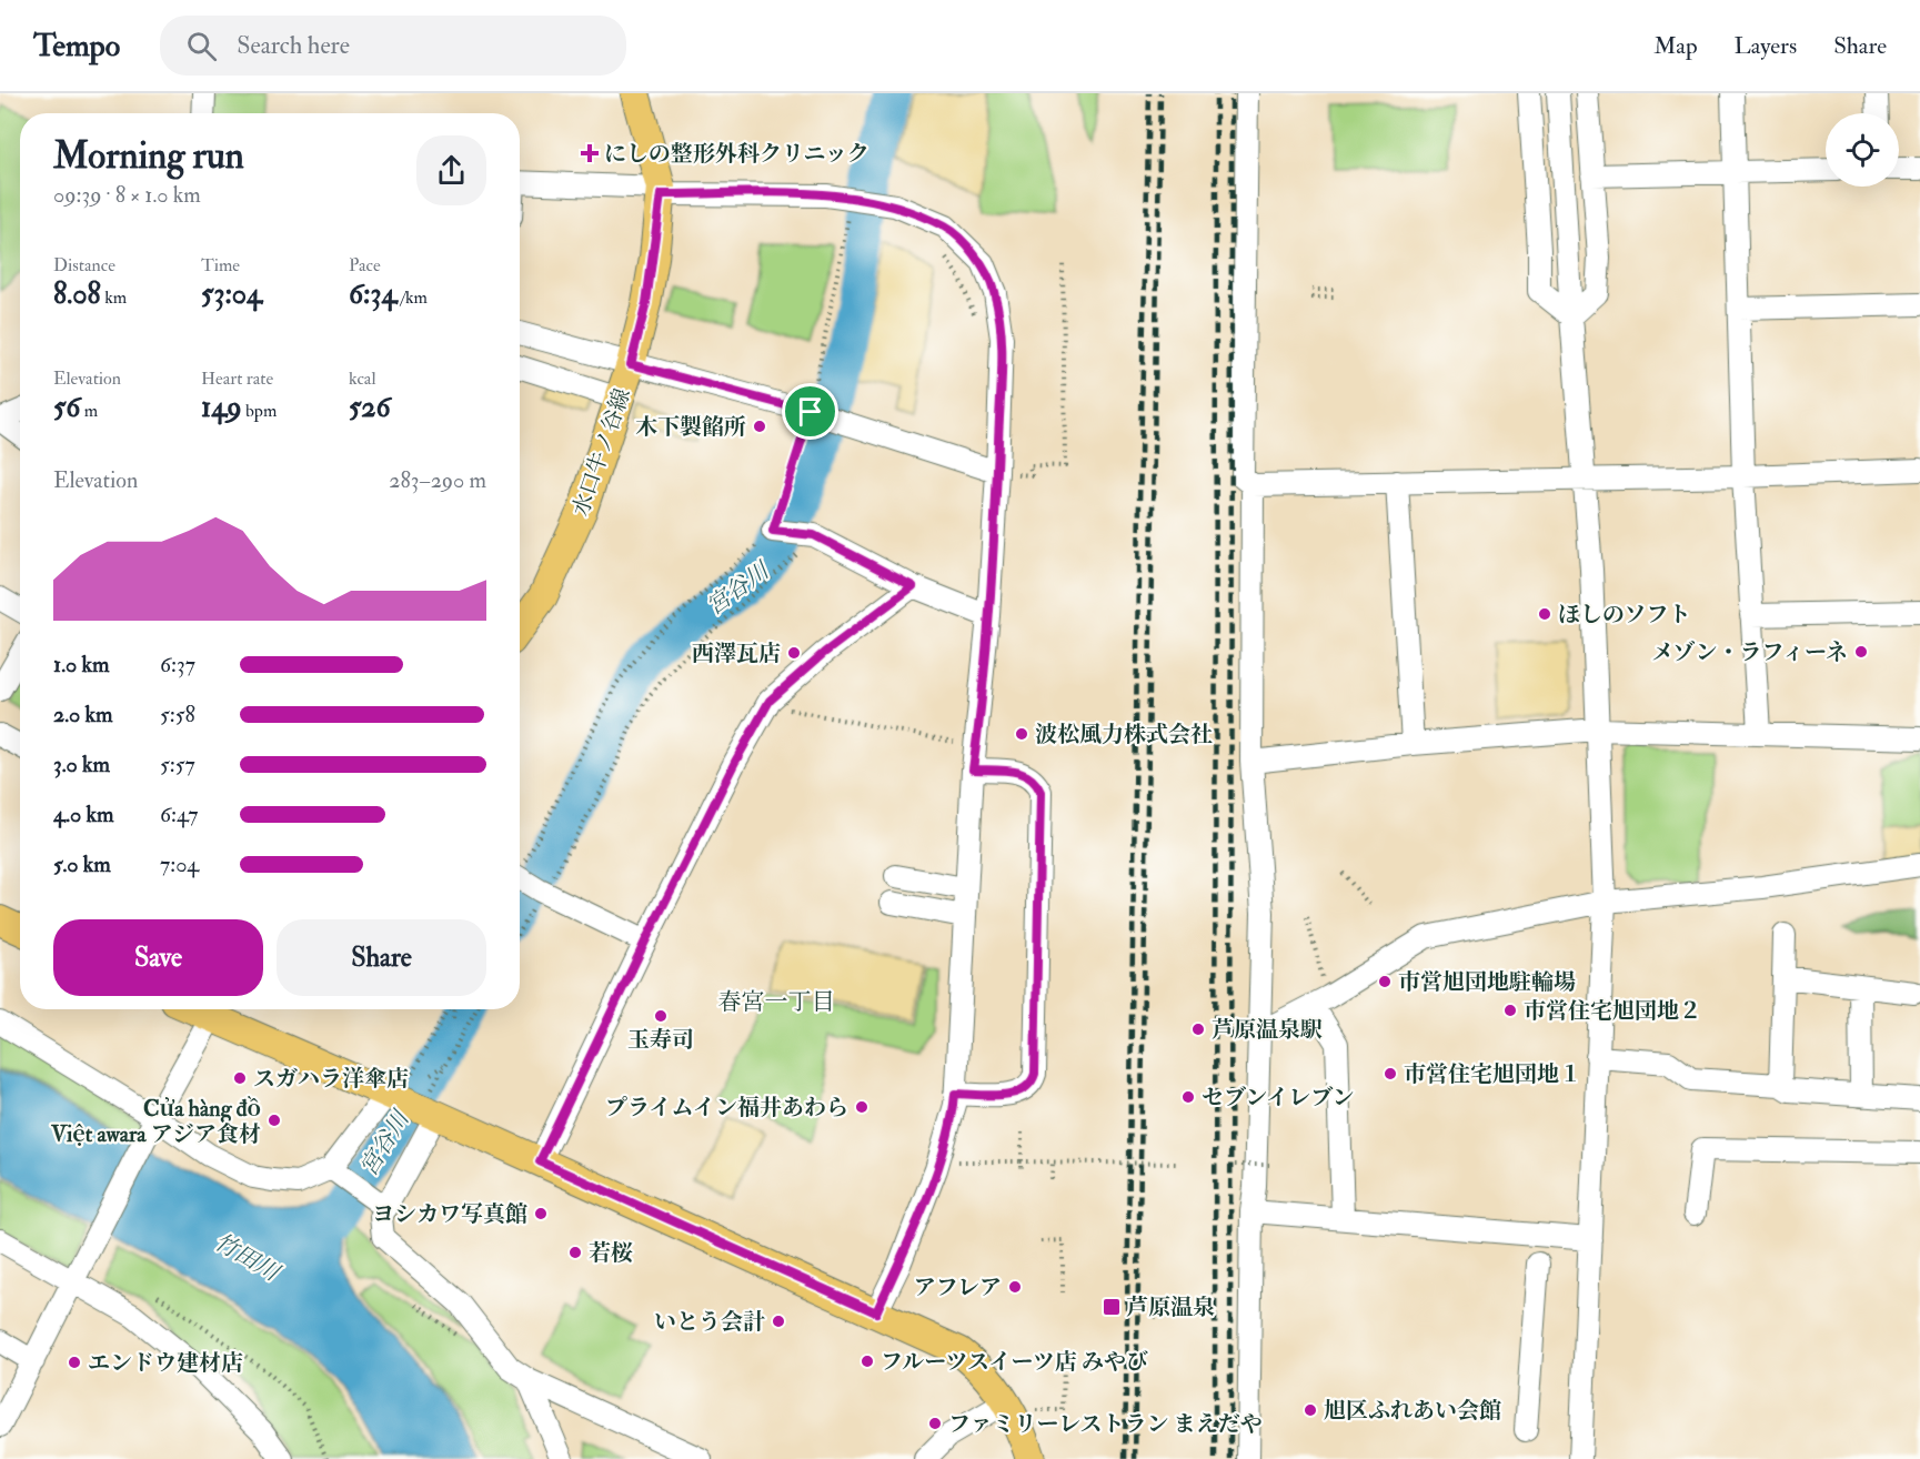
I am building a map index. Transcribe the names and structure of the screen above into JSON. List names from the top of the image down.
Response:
{
  "streets": {
    "main road": ["水口牛ノ谷線"]
  },
  "districts": ["春宮一丁目"],
  "water": ["宮谷川", "竹田川"],
  "places": {
    "health": ["にしの整形外科クリニック"],
    "other": [
      "木下製餡所",
      "ほしのソフト",
      "メゾン・ラフィーネ",
      "西澤瓦店",
      "波松風力株式会社",
      "市営旭団地駐輪場",
      "市営住宅旭団地２",
      "玉寿司",
      "芦原温泉駅",
      "市営住宅旭団地１",
      "スガハラ洋傘店",
      "セブンイレブン",
      "プライムイン福井あわら",
      "Cửa hàng đồ Việt awara アジア食材",
      "ヨシカワ写真館",
      "若桜",
      "アフレア",
      "いとう会計",
      "フルーツスイーツ店 みやび",
      "エンドウ建材店",
      "旭区ふれあい会館",
      "ファミリーレストラン まえだや"
    ],
    "transit": ["芦原温泉"]
  },
  "page": {
    "header": "Tempo",
    "search": "Search here",
    "nav": ["Map", "Layers", "Share"],
    "heading": ["Morning run", "09:39 · 8 × 1.0 km"],
    "stats": [
      ["Distance", "8.08 km"],
      ["Time", "53:04"],
      ["Pace", "6:34 /km"],
      ["Elevation", "56 m"],
      ["Heart rate", "149 bpm"],
      ["kcal", "526"]
    ],
    "chart": ["Elevation", "283–290 m"],
    "list": [
      {
        "name": "1.0 km",
        "note": "6:37"
      },
      {
        "name": "2.0 km",
        "note": "5:58"
      },
      {
        "name": "3.0 km",
        "note": "5:57"
      },
      {
        "name": "4.0 km",
        "note": "6:47"
      },
      {
        "name": "5.0 km",
        "note": "7:04"
      }
    ],
    "buttons": ["Save", "Share"]
  }
}
